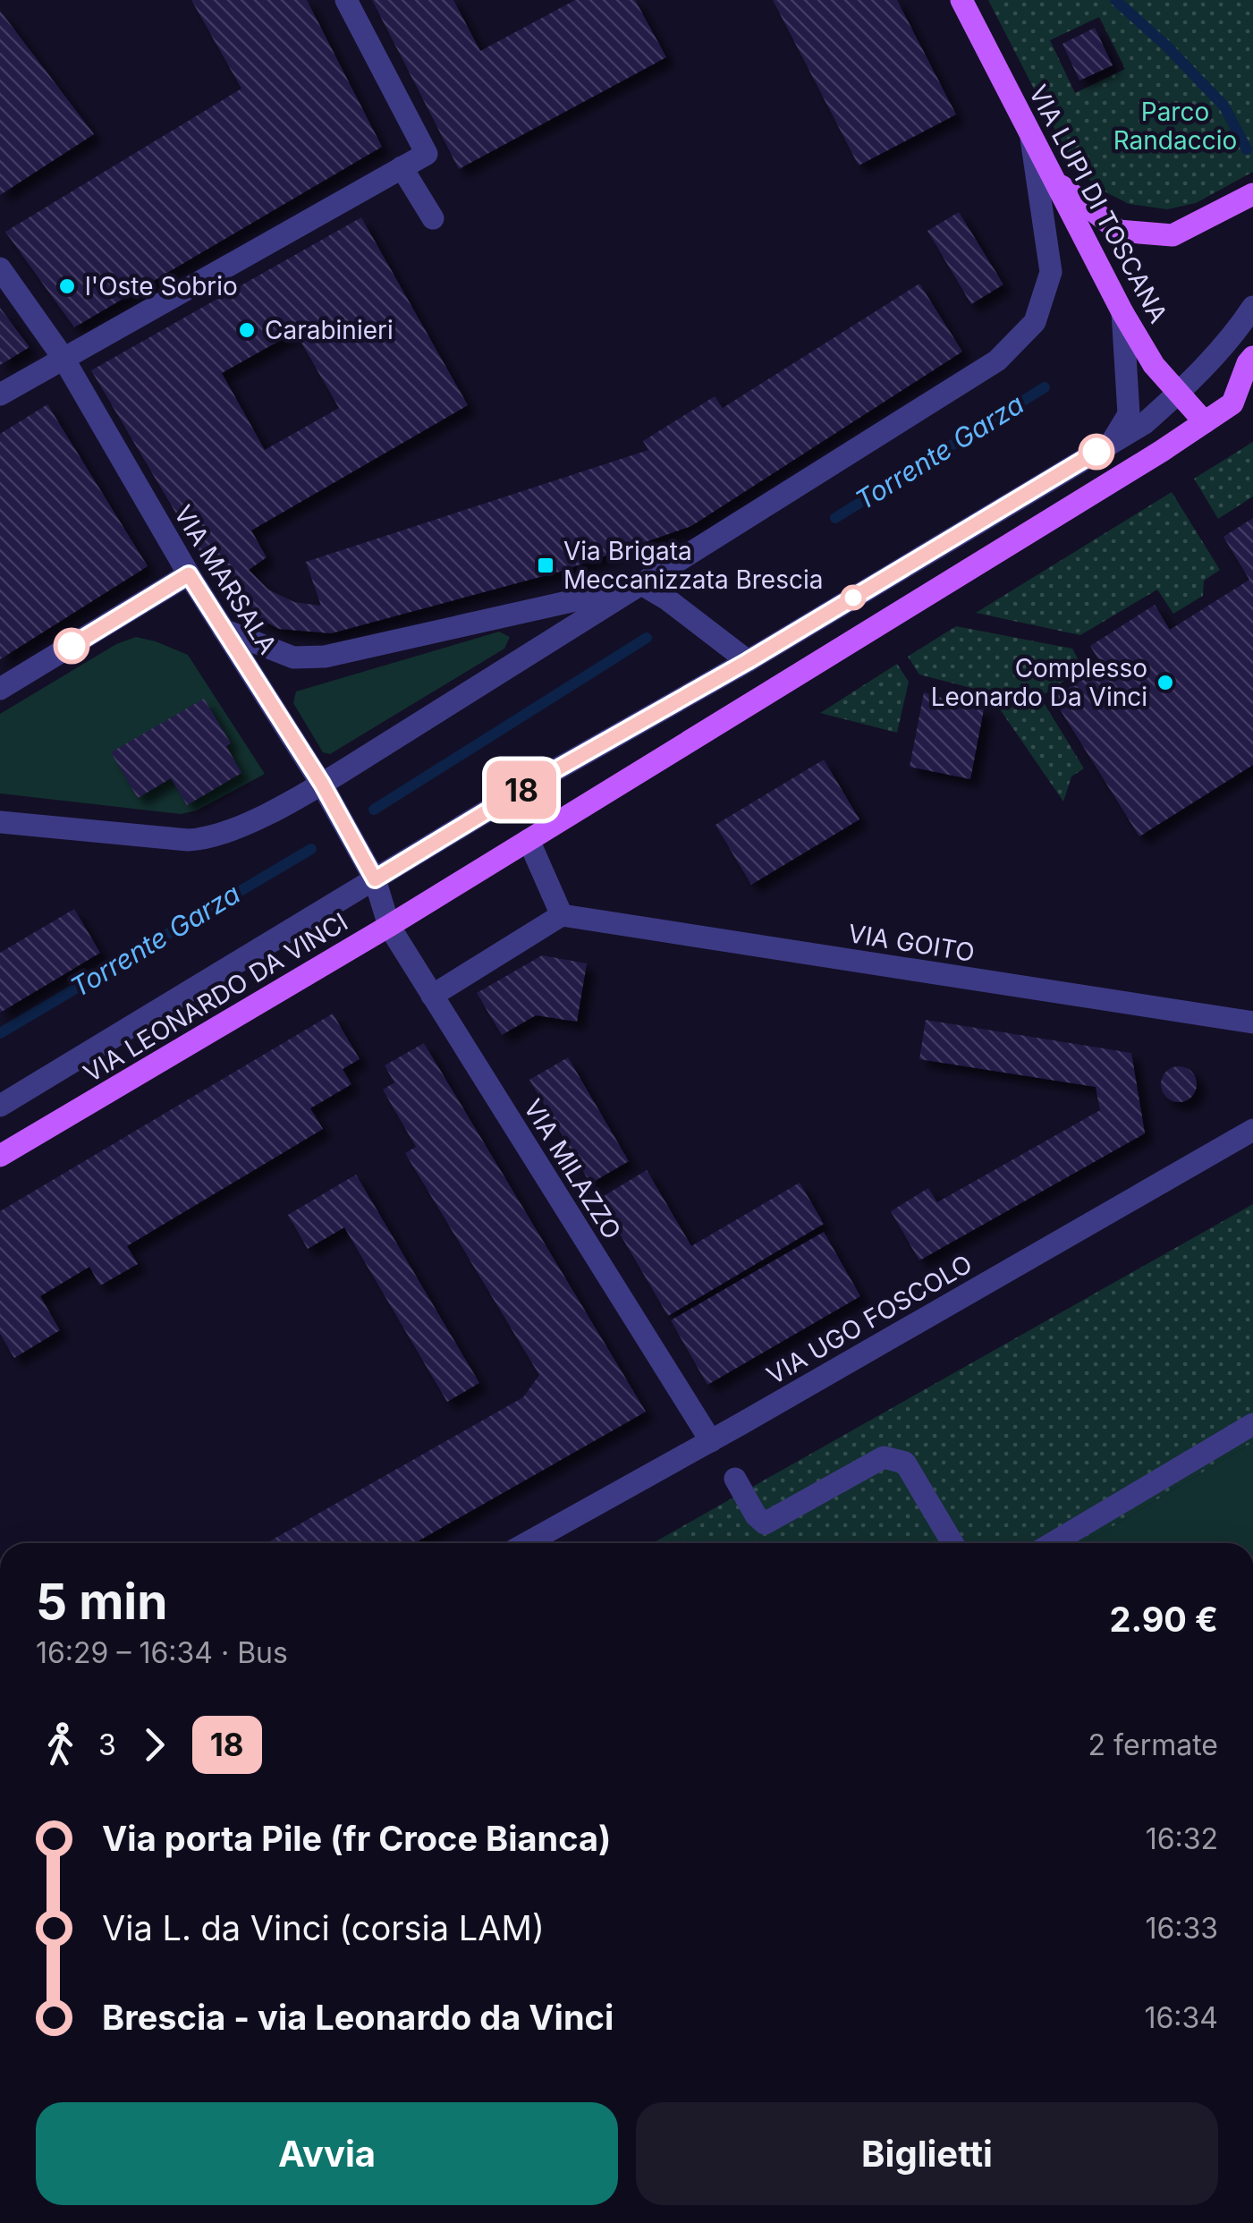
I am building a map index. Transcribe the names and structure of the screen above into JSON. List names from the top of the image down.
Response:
{
  "streets": {
    "main road": ["VIA LUPI DI TOSCANA", "VIA LEONARDO DA VINCI"],
    "street": [
      "VIA MARSALA",
      "VIA GOITO",
      "VIA MILAZZO",
      "VIA UGO FOSCOLO"
    ]
  },
  "crossings": [
    ["VIA LUPI DI TOSCANA", "VIA LEONARDO DA VINCI"],
    ["VIA MARSALA", "VIA LEONARDO DA VINCI"],
    ["VIA MARSALA", "VIA MILAZZO"],
    ["VIA LEONARDO DA VINCI", "VIA MILAZZO"],
    ["VIA MILAZZO", "VIA UGO FOSCOLO"]
  ],
  "water": ["Torrente Garza"],
  "parks": ["Parco Randaccio"],
  "places": {
    "other": ["l'Oste Sobrio", "Carabinieri", "Complesso Leonardo Da Vinci"],
    "transit": ["Via Brigata Meccanizzata Brescia"]
  },
  "lines": ["bus line 18"],
  "page": {
    "on_map": "18",
    "heading": ["5 min", "16:29 – 16:34 · Bus", "2.90 €"],
    "legs": ["3", "18", "2 fermate"],
    "list": [
      {
        "name": "Via porta Pile (fr Croce Bianca)",
        "value": "16:32"
      },
      {
        "name": "Via L. da Vinci (corsia LAM)",
        "value": "16:33"
      },
      {
        "name": "Brescia - via Leonardo da Vinci",
        "value": "16:34"
      }
    ],
    "buttons": ["Avvia", "Biglietti"]
  }
}
